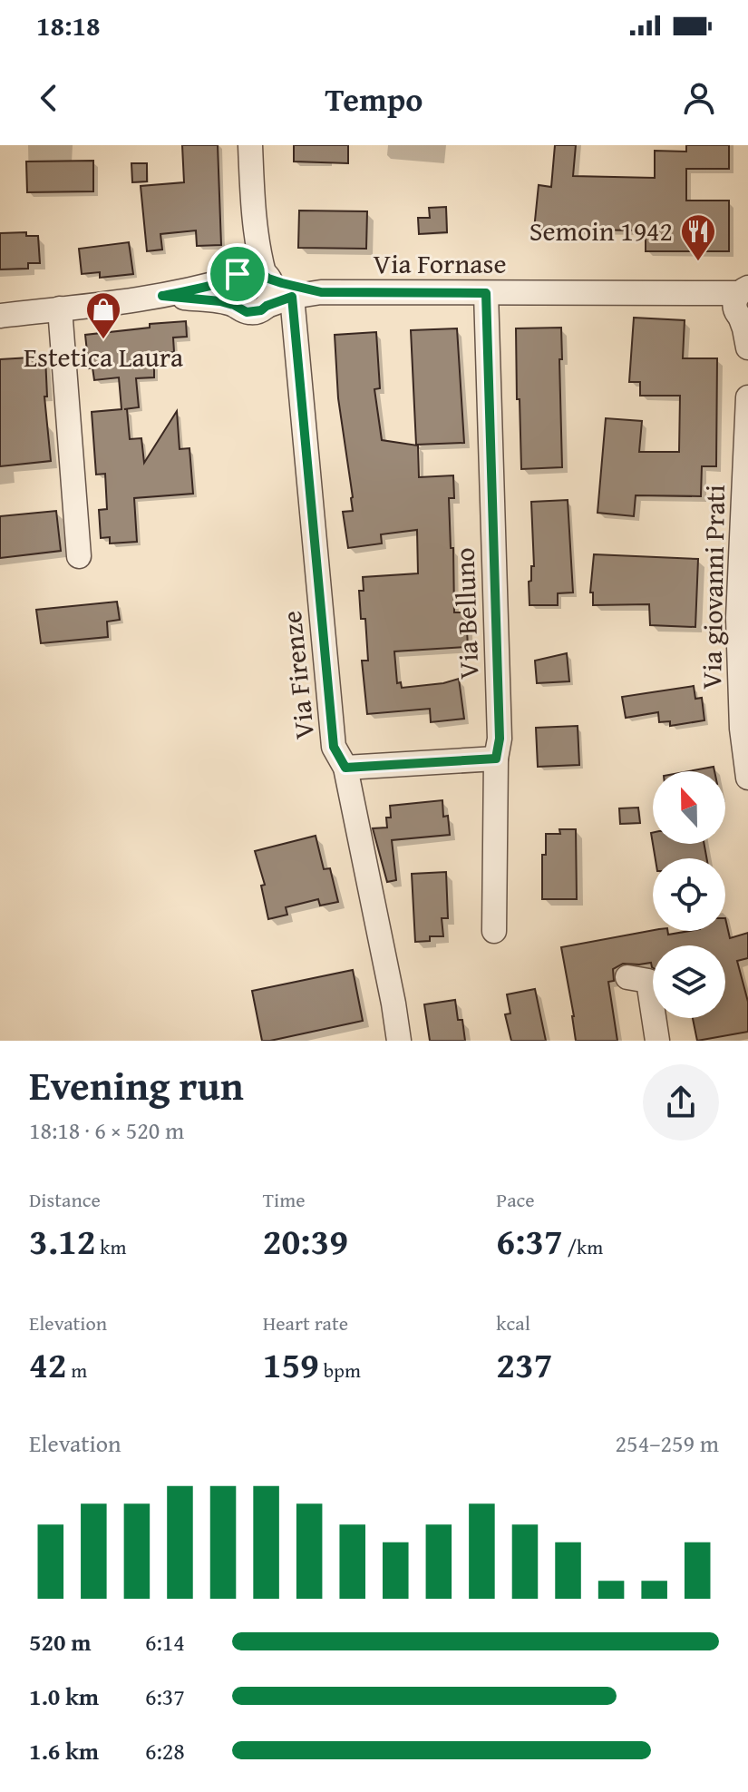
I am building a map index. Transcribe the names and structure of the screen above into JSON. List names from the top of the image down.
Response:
{
  "streets": {
    "street": [
      "Via Fornase",
      "Via giovanni Prati",
      "Via Belluno",
      "Via Firenze"
    ]
  },
  "crossings": [
    ["Via Fornase", "Via Belluno"],
    ["Via Fornase", "Via Firenze"]
  ],
  "places": {
    "restaurant": ["Semoin 1942"],
    "shop": ["Estetica Laura"]
  },
  "north": "top",
  "page": {
    "status": "18:18",
    "header": "Tempo",
    "heading": ["Evening run", "18:18 · 6 × 520 m"],
    "stats": [
      ["Distance", "3.12 km"],
      ["Time", "20:39"],
      ["Pace", "6:37 /km"],
      ["Elevation", "42 m"],
      ["Heart rate", "159 bpm"],
      ["kcal", "237"]
    ],
    "chart": ["Elevation", "254–259 m"],
    "list": [
      {
        "name": "520 m",
        "note": "6:14"
      },
      {
        "name": "1.0 km",
        "note": "6:37"
      },
      {
        "name": "1.6 km",
        "note": "6:28"
      }
    ]
  }
}
